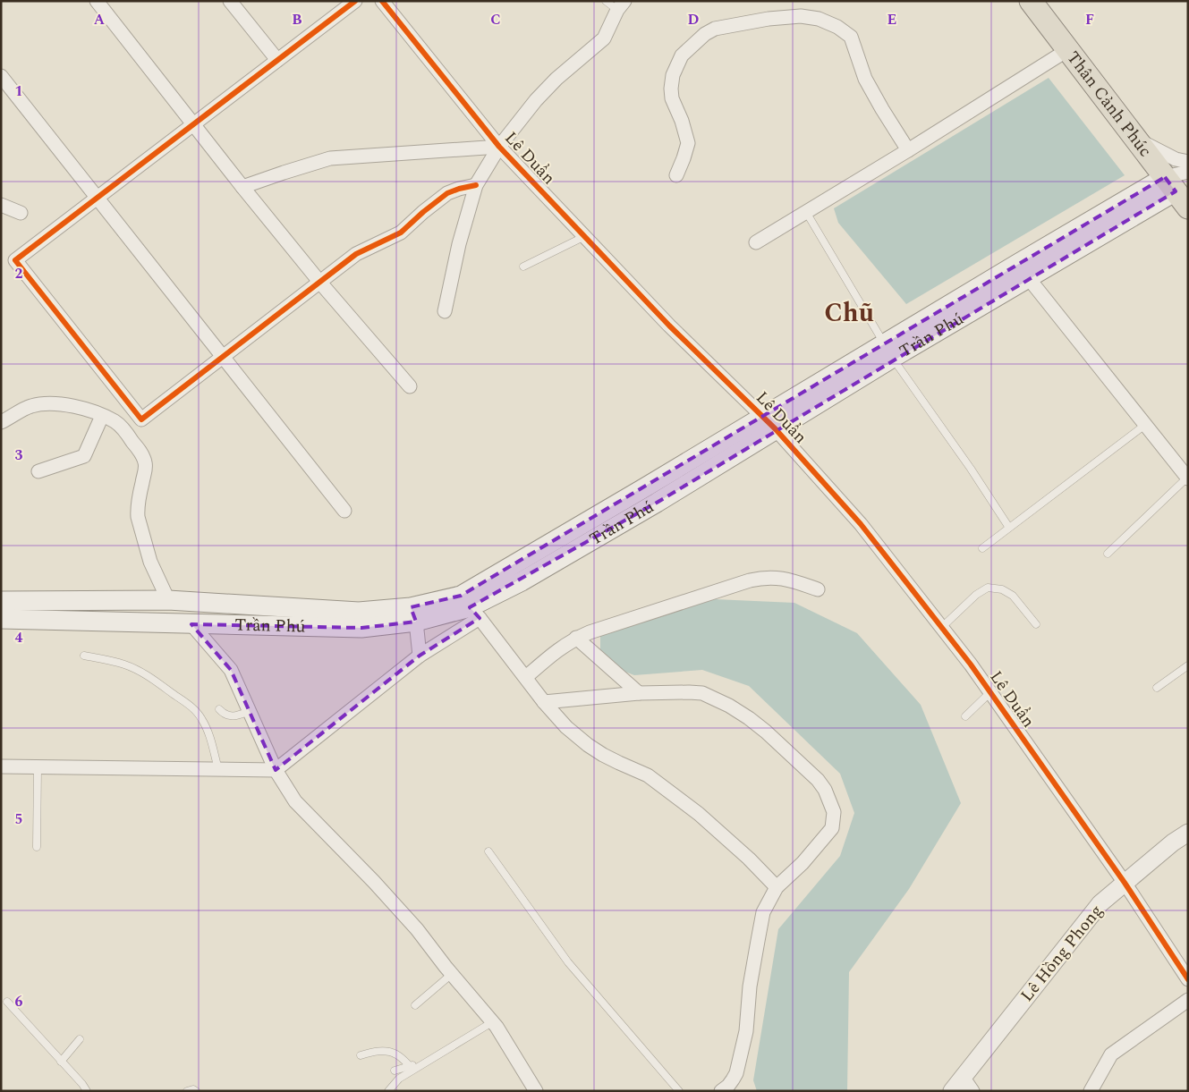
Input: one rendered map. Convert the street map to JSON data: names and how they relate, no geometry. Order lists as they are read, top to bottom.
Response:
{
  "streets": {
    "highway": ["Thân Cảnh Phúc"],
    "main road": ["Trần Phú"],
    "street": ["Lê Duẩn", "Lê Hồng Phong"]
  },
  "crossings": [
    ["Thân Cảnh Phúc", "Trần Phú"],
    ["Lê Duẩn", "Trần Phú"],
    ["Lê Duẩn", "Lê Hồng Phong"]
  ],
  "districts": ["Chũ"],
  "grid": {
    "columns": [
      "A",
      "B",
      "C",
      "D",
      "E",
      "F"
    ],
    "rows": [
      "1",
      "2",
      "3",
      "4",
      "5",
      "6"
    ]
  }
}
